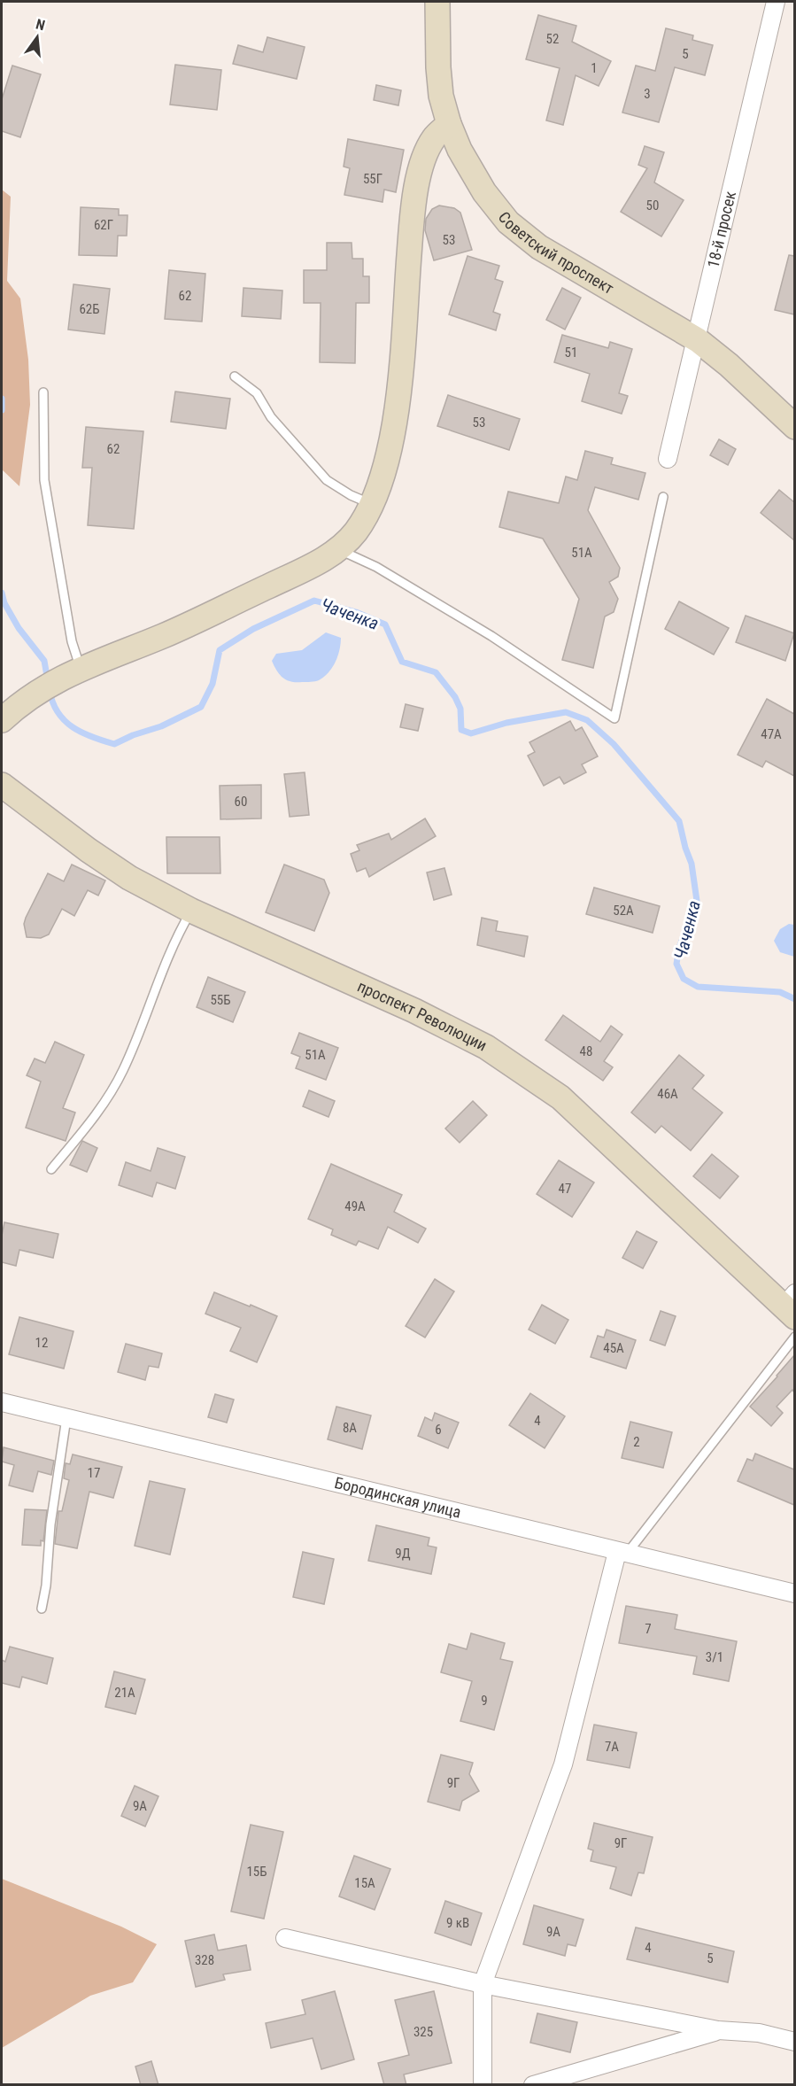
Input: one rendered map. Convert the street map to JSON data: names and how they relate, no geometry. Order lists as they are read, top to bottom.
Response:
{
  "streets": {
    "street": [
      "18-й просек",
      "Советский проспект",
      "проспект Революции",
      "Бородинская улица"
    ]
  },
  "crossings": [
    ["18-й просек", "Советский проспект"]
  ],
  "water": ["Чаченка"],
  "house_numbers": [
    "52",
    "5",
    "1",
    "3",
    "55Г",
    "50",
    "62Г",
    "53",
    "62",
    "62Б",
    "51",
    "53",
    "62",
    "51А",
    "47А",
    "60",
    "52А",
    "55Б",
    "48",
    "51А",
    "46А",
    "47",
    "49А",
    "12",
    "45А",
    "4",
    "8А",
    "6",
    "2",
    "17",
    "9Д",
    "7",
    "3/1",
    "21А",
    "9",
    "7А",
    "9Г",
    "9А",
    "9Г",
    "15Б",
    "15А",
    "9 кВ",
    "9А",
    "4",
    "5",
    "328",
    "325"
  ],
  "north": "top"
}
